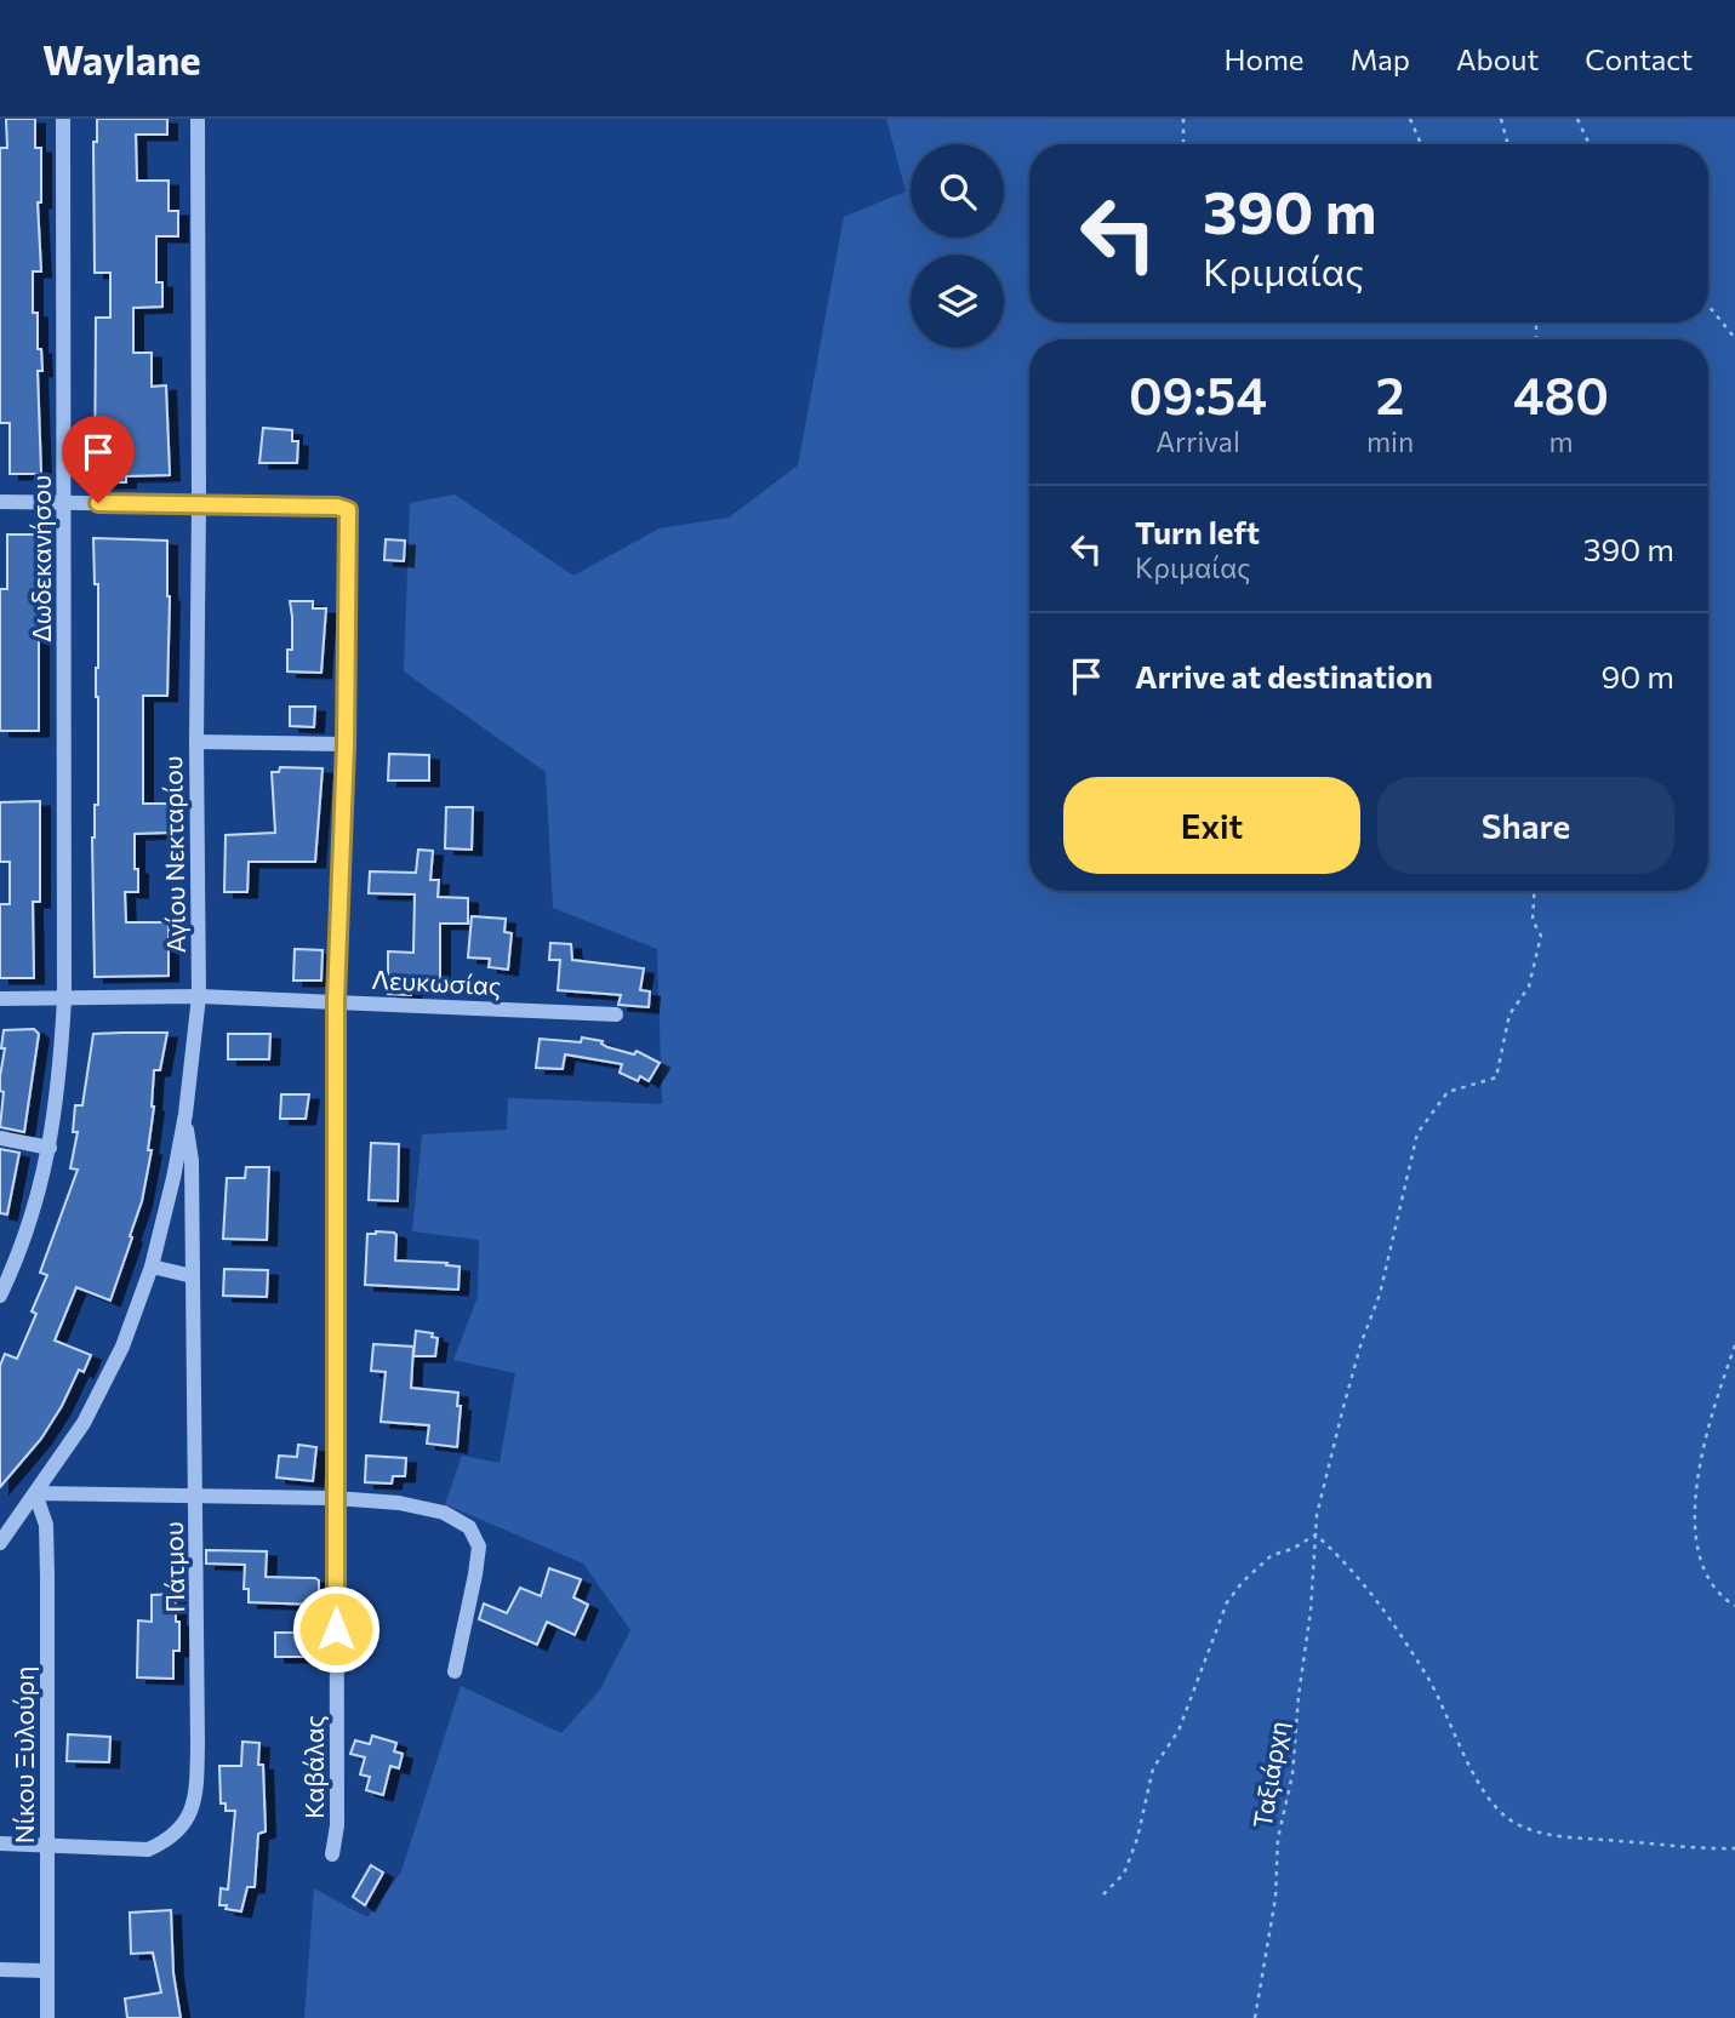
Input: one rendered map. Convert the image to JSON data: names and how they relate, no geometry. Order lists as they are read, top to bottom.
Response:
{
  "streets": {
    "street": [
      "Δωδεκανήσου",
      "Αγίου Νεκταρίου",
      "Λευκωσίας",
      "Πάτμου",
      "Νίκου Ξυλούρη",
      "Καβάλας"
    ],
    "path": ["Ταξιάρχη"]
  },
  "crossings": [
    ["Δωδεκανήσου", "Λευκωσίας"],
    ["Αγίου Νεκταρίου", "Λευκωσίας"],
    ["Αγίου Νεκταρίου", "Πάτμου"],
    ["Αγίου Νεκταρίου", "Νίκου Ξυλούρη"],
    ["Αγίου Νεκταρίου", "Καβάλας"],
    ["Λευκωσίας", "Καβάλας"],
    ["Πάτμου", "Νίκου Ξυλούρη"]
  ],
  "page": {
    "header": "Waylane",
    "nav": [
      "Home",
      "Map",
      "About",
      "Contact"
    ],
    "turn": ["390 m", "Κριμαίας"],
    "eta": [
      "09:54",
      "Arrival",
      "2",
      "min",
      "480",
      "m"
    ],
    "list": [
      {
        "name": "Turn left",
        "note": "Κριμαίας",
        "value": "390 m"
      },
      {
        "name": "Arrive at destination",
        "value": "90 m"
      }
    ],
    "buttons": ["Exit", "Share"]
  }
}
